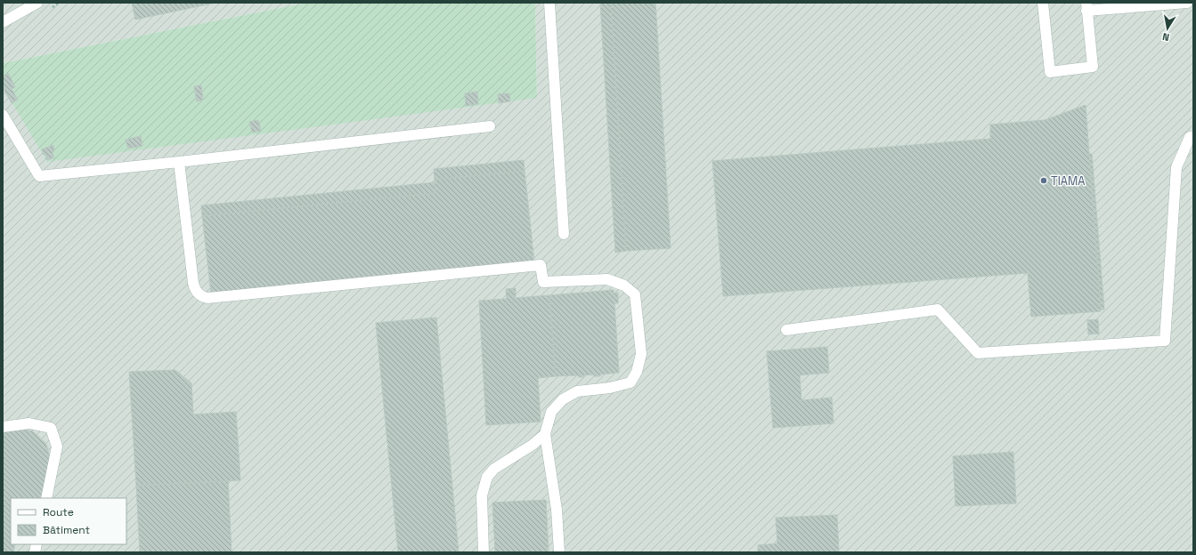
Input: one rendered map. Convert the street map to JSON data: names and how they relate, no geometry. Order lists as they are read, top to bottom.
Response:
{
  "places": ["TIAMA"],
  "legend": ["Route", "Bâtiment"],
  "north": "bottom"
}
